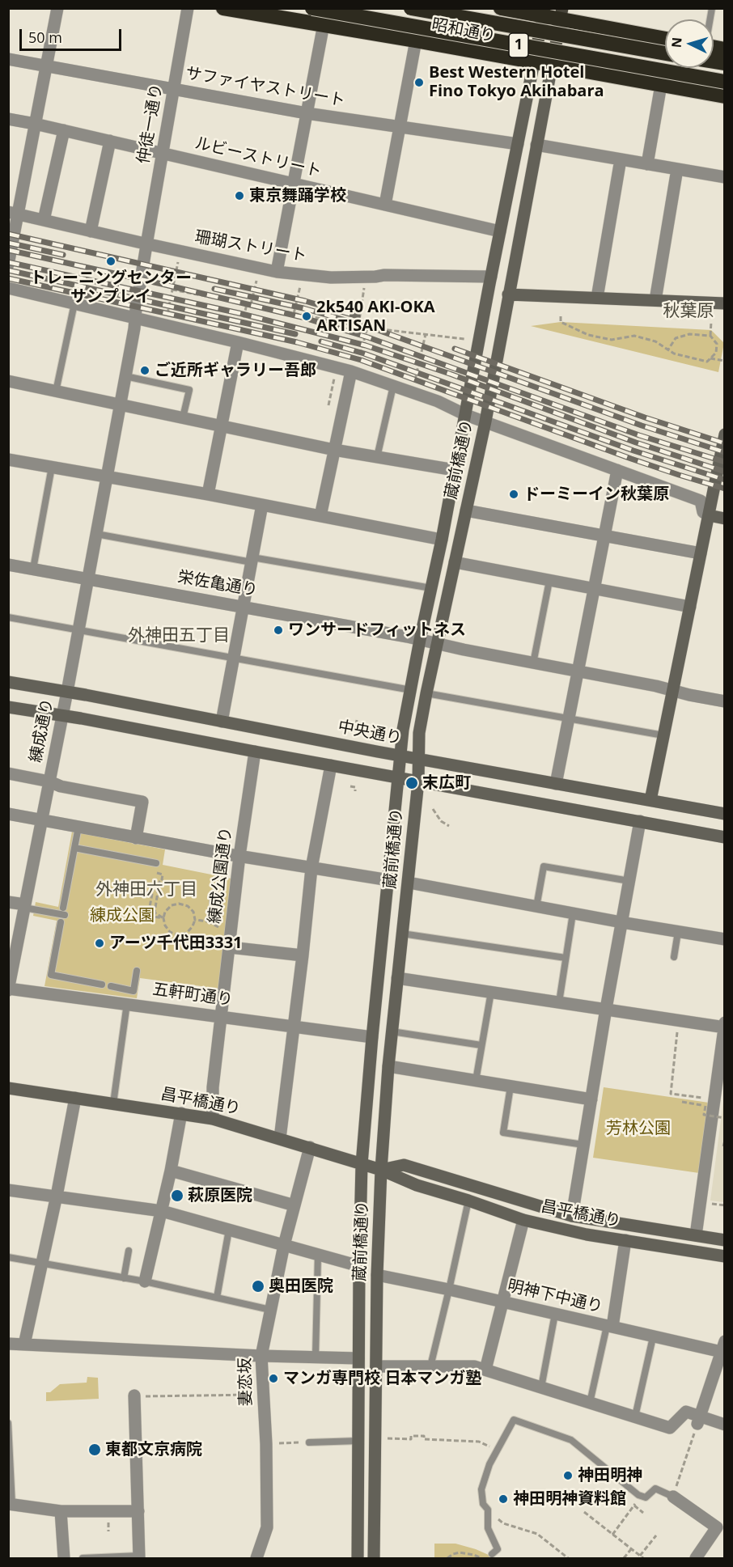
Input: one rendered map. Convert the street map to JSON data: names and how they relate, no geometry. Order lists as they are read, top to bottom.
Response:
{
  "streets": {
    "highway": ["昭和通り", "1"],
    "main road": ["蔵前橋通り"],
    "street": [
      "サファイヤストリート",
      "仲徒一通り",
      "ルビーストリート",
      "珊瑚ストリート",
      "栄佐亀通り",
      "練成通り",
      "中央通り",
      "練成公園通り",
      "五軒町通り",
      "昌平橋通り",
      "明神下中通り",
      "妻恋坂"
    ]
  },
  "crossings": [
    ["昭和通り", "蔵前橋通り"],
    ["サファイヤストリート", "仲徒一通り"],
    ["サファイヤストリート", "蔵前橋通り"],
    ["仲徒一通り", "ルビーストリート"],
    ["仲徒一通り", "珊瑚ストリート"],
    ["仲徒一通り", "練成通り"],
    ["ルビーストリート", "蔵前橋通り"],
    ["珊瑚ストリート", "蔵前橋通り"],
    ["蔵前橋通り", "栄佐亀通り"],
    ["蔵前橋通り", "中央通り"],
    ["蔵前橋通り", "五軒町通り"],
    ["蔵前橋通り", "昌平橋通り"],
    ["蔵前橋通り", "明神下中通り"],
    ["栄佐亀通り", "練成通り"],
    ["練成通り", "中央通り"],
    ["練成通り", "五軒町通り"],
    ["練成公園通り", "五軒町通り"],
    ["練成公園通り", "昌平橋通り"],
    ["昌平橋通り", "妻恋坂"]
  ],
  "districts": ["秋葉原", "外神田五丁目", "外神田六丁目"],
  "parks": ["練成公園", "芳林公園"],
  "places": [
    "Best Western Hotel Fino Tokyo Akihabara",
    "東京舞踊学校",
    "トレーニングセンター サンプレイ",
    "2k540 AKI-OKA ARTISAN",
    "ご近所ギャラリー吾郎",
    "ドーミーイン秋葉原",
    "ワンサードフィットネス",
    "末広町",
    "アーツ千代田3331",
    "萩原医院",
    "奥田医院",
    "マンガ専門校 日本マンガ塾",
    "東都文京病院",
    "神田明神",
    "神田明神資料館"
  ],
  "scale_bar": "50 m",
  "north": "left"
}
